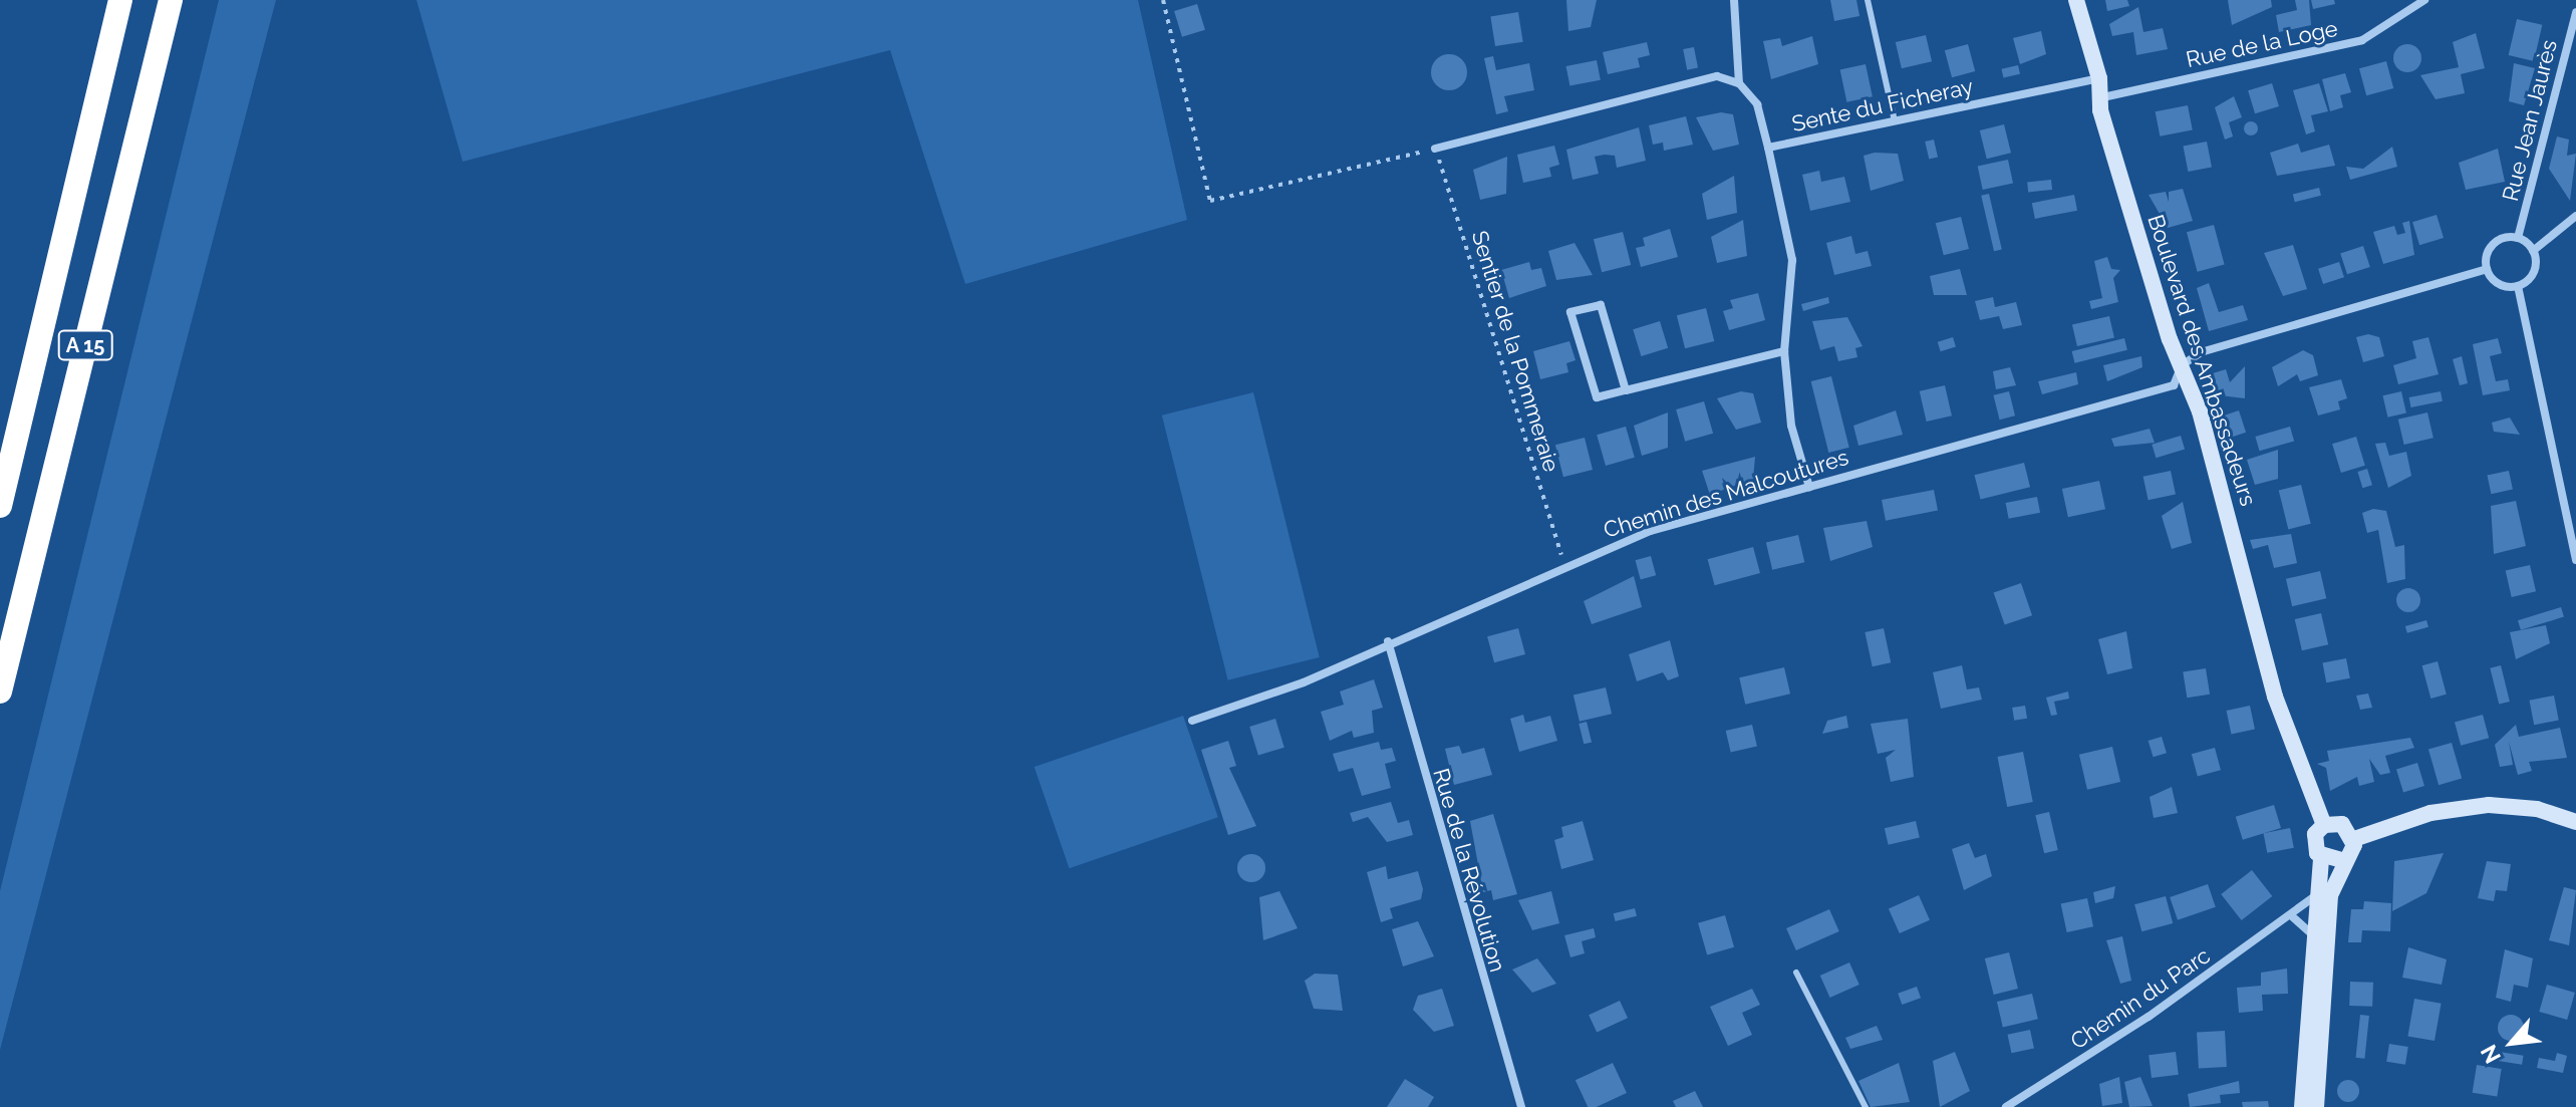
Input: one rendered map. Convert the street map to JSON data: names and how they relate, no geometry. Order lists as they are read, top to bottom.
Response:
{
  "streets": {
    "highway": ["A 15"],
    "main road": ["Boulevard des Ambassadeurs"],
    "street": [
      "Rue de la Loge",
      "Sente du Ficheray",
      "Rue Jean Jaurès",
      "Chemin des Malcoutures",
      "Rue de la Révolution",
      "Chemin du Parc"
    ],
    "path": ["Sentier de la Pommeraie"]
  },
  "crossings": [
    ["Rue de la Loge", "Boulevard des Ambassadeurs"],
    ["Sente du Ficheray", "Boulevard des Ambassadeurs"],
    ["Sentier de la Pommeraie", "Chemin des Malcoutures"],
    ["Boulevard des Ambassadeurs", "Chemin des Malcoutures"],
    ["Chemin des Malcoutures", "Rue de la Révolution"]
  ],
  "north": "bottom left"
}
